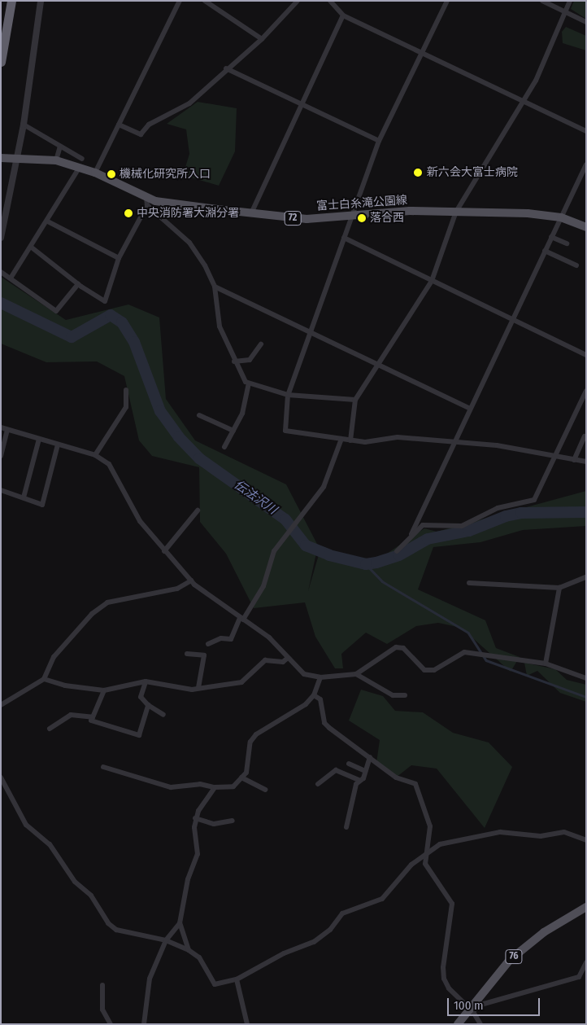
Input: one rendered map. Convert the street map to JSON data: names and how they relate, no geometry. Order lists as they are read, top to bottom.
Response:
{
  "streets": {
    "main road": ["富士白糸滝公園線", "72", "76"]
  },
  "water": ["伝法沢川"],
  "places": [
    "新六会大富士病院",
    "機械化研究所入口",
    "中央消防署大淵分署",
    "落合西"
  ],
  "scale_bar": "100 m"
}
